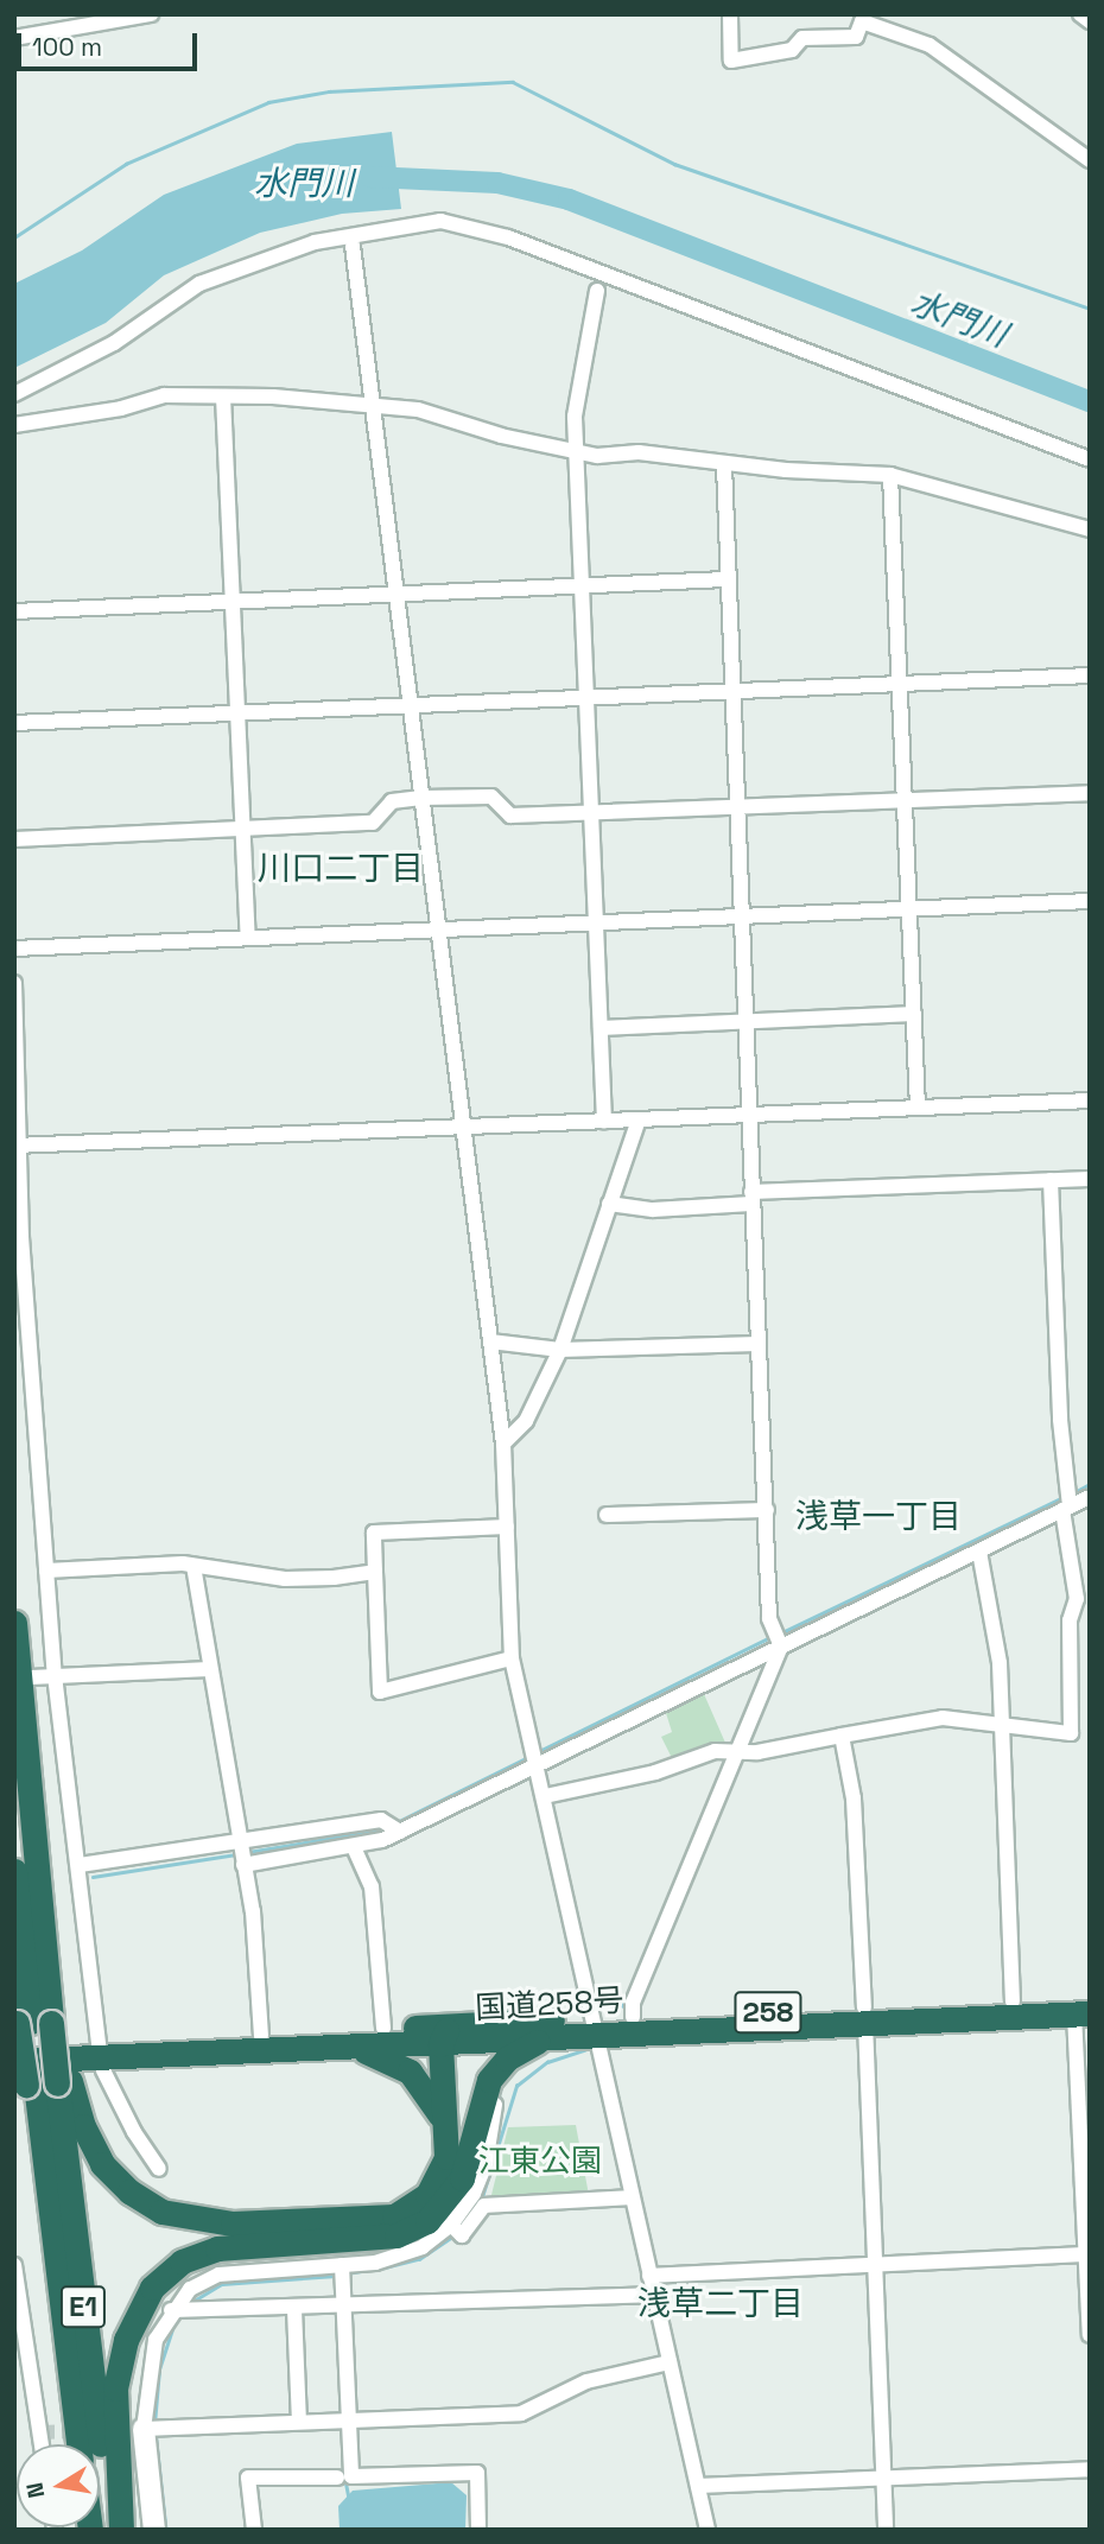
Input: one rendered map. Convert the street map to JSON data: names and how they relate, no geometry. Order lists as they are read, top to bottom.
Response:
{
  "streets": {
    "highway": ["国道258号", "258", "E1"]
  },
  "crossings": [
    ["国道258号", "E1"]
  ],
  "districts": ["川口二丁目", "浅草一丁目", "浅草二丁目"],
  "water": ["水門川"],
  "parks": ["江東公園"],
  "scale_bar": "100 m",
  "north": "left"
}
